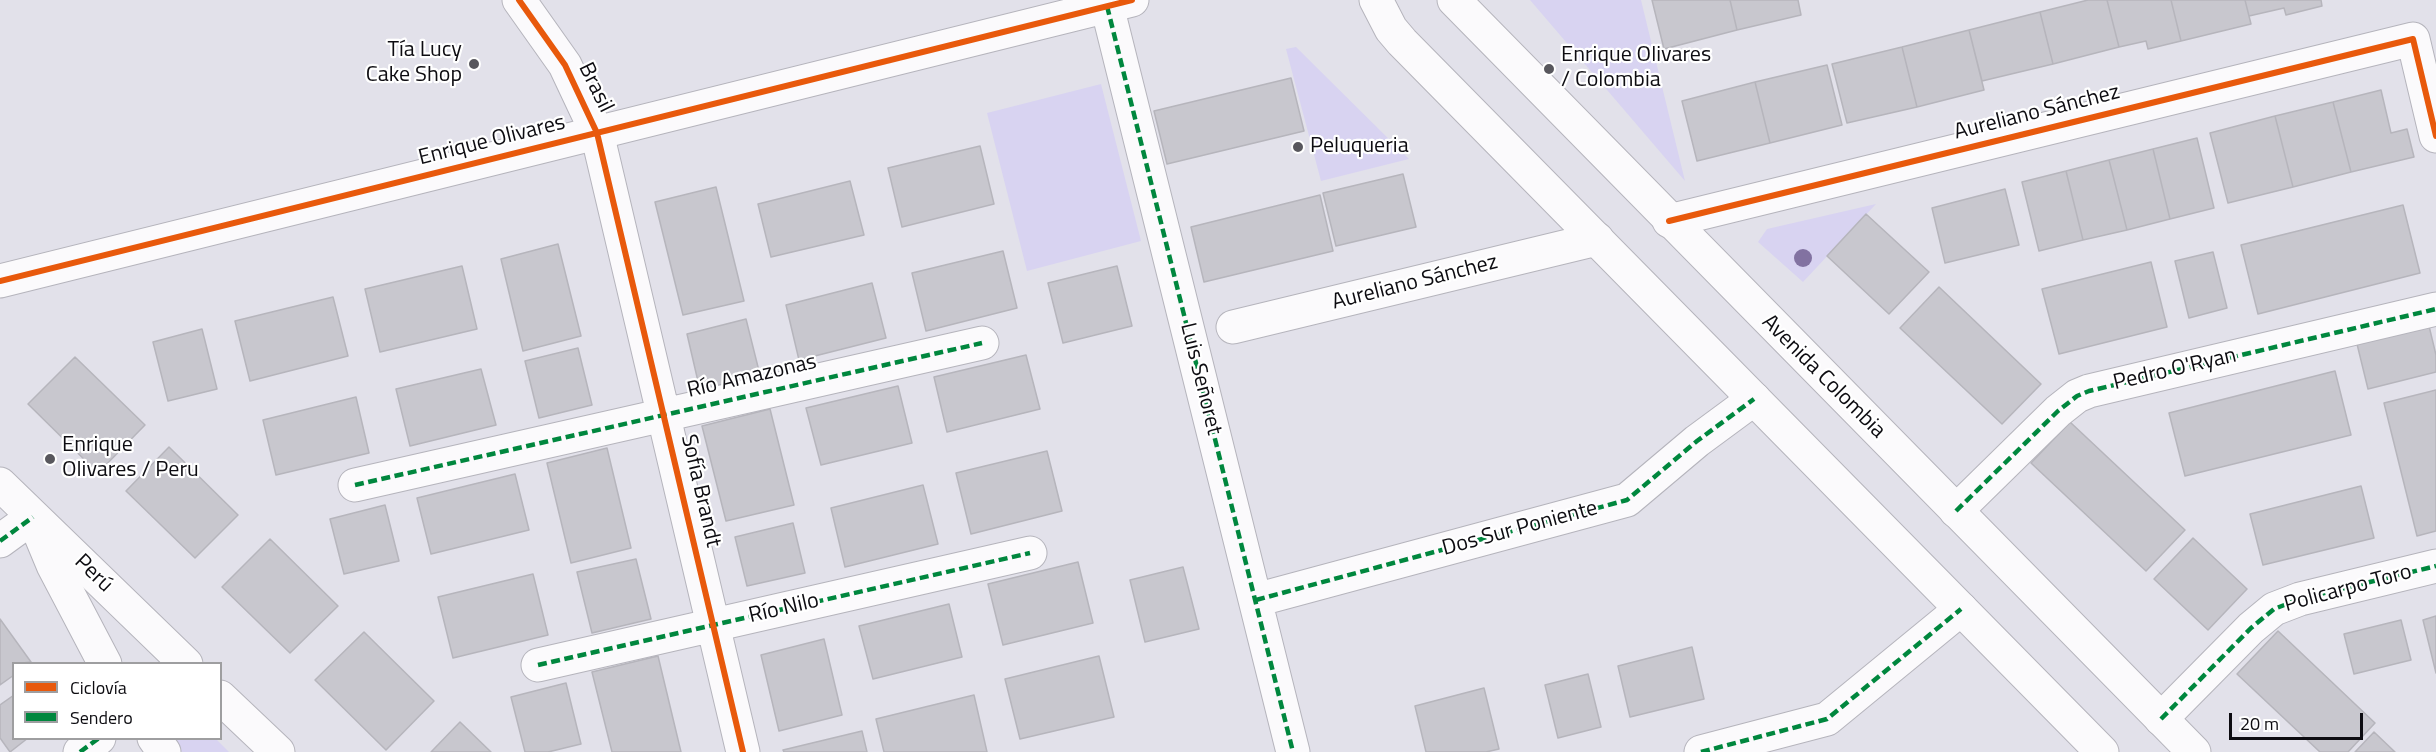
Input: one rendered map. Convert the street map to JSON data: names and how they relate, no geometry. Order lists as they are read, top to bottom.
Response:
{
  "streets": {
    "street": [
      "Brasil",
      "Aureliano Sánchez",
      "Enrique Olivares",
      "Pedro O'Ryan",
      "Río Amazonas",
      "Avenida Colombia",
      "Luis Señoret",
      "Sofía Brandt",
      "Dos Sur Poniente",
      "Perú",
      "Policarpo Toro",
      "Río Nilo"
    ]
  },
  "crossings": [
    ["Brasil", "Enrique Olivares"],
    ["Brasil", "Sofía Brandt"],
    ["Aureliano Sánchez", "Avenida Colombia"],
    ["Enrique Olivares", "Luis Señoret"],
    ["Enrique Olivares", "Sofía Brandt"],
    ["Pedro O'Ryan", "Avenida Colombia"],
    ["Río Amazonas", "Sofía Brandt"],
    ["Avenida Colombia", "Policarpo Toro"],
    ["Luis Señoret", "Dos Sur Poniente"],
    ["Sofía Brandt", "Río Nilo"]
  ],
  "places": [
    "Tía Lucy Cake Shop",
    "Enrique Olivares / Colombia",
    "Peluqueria",
    "Enrique Olivares / Peru"
  ],
  "legend": ["Ciclovía", "Sendero"],
  "scale_bar": "20 m"
}
